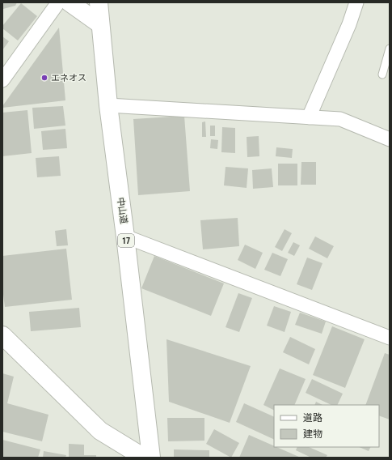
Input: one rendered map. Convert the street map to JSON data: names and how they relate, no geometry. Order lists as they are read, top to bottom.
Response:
{
  "streets": {
    "main road": ["中山道", "17"]
  },
  "places": ["エネオス"],
  "legend": ["道路", "建物"]
}
